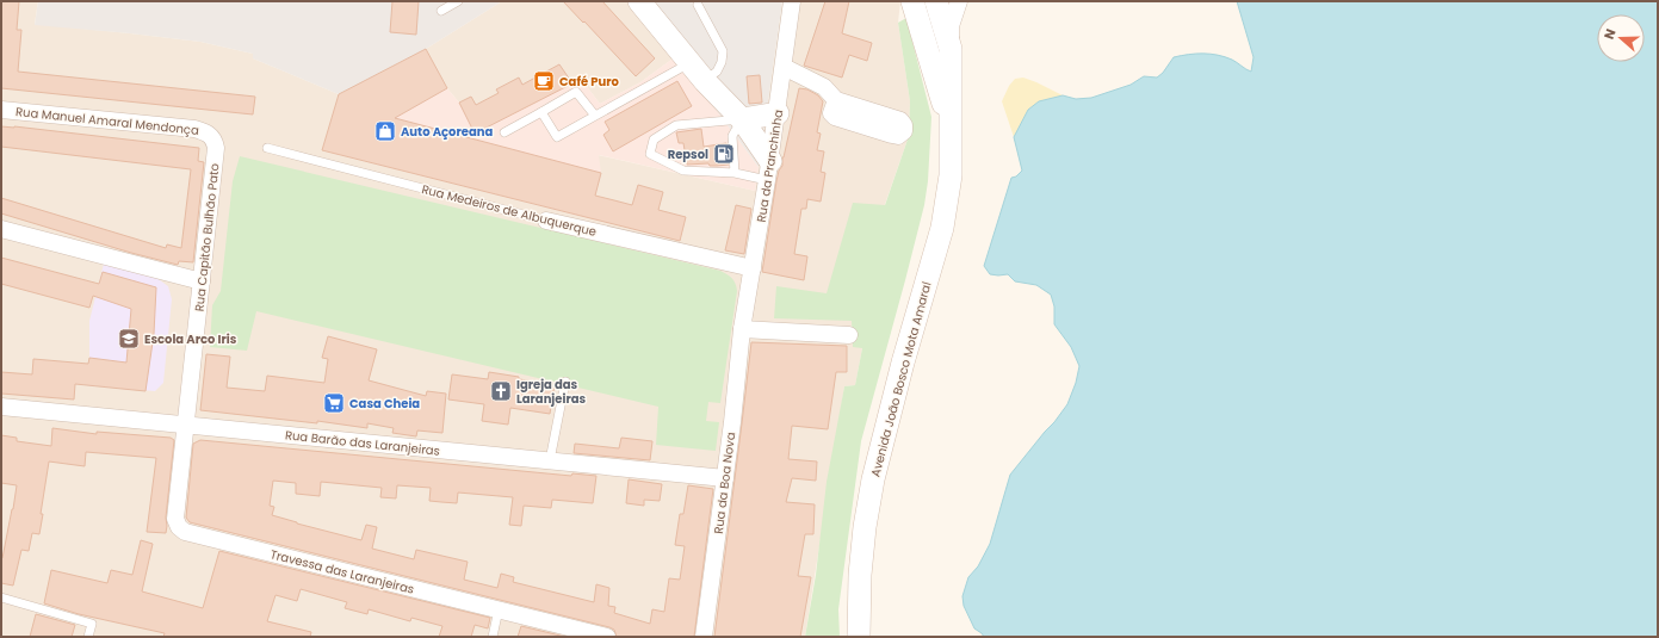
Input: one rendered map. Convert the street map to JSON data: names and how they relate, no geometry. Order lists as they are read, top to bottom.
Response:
{
  "streets": {
    "main road": ["Avenida João Bosco Mota Amaral"],
    "street": [
      "Rua Manuel Amaral Mendonça",
      "Rua da Pranchinha",
      "Rua Medeiros de Albuquerque",
      "Rua Capitão Bulhão Pato",
      "Rua Barão das Laranjeiras",
      "Rua da Boa Nova",
      "Travessa das Laranjeiras"
    ]
  },
  "crossings": [
    ["Rua Manuel Amaral Mendonça", "Rua Capitão Bulhão Pato"],
    ["Rua da Pranchinha", "Rua Medeiros de Albuquerque"],
    ["Rua da Pranchinha", "Rua da Boa Nova"],
    ["Rua Capitão Bulhão Pato", "Rua Barão das Laranjeiras"],
    ["Rua Capitão Bulhão Pato", "Travessa das Laranjeiras"],
    ["Rua Barão das Laranjeiras", "Rua da Boa Nova"],
    ["Rua Barão das Laranjeiras", "Travessa das Laranjeiras"]
  ],
  "places": {
    "cafe": ["Café Puro"],
    "shop": ["Auto Açoreana"],
    "fuel station": ["Repsol"],
    "school or university": ["Escola Arco Iris"],
    "church": ["Igreja das Laranjeiras"],
    "supermarket": ["Casa Cheia"]
  },
  "north": "left"
}
